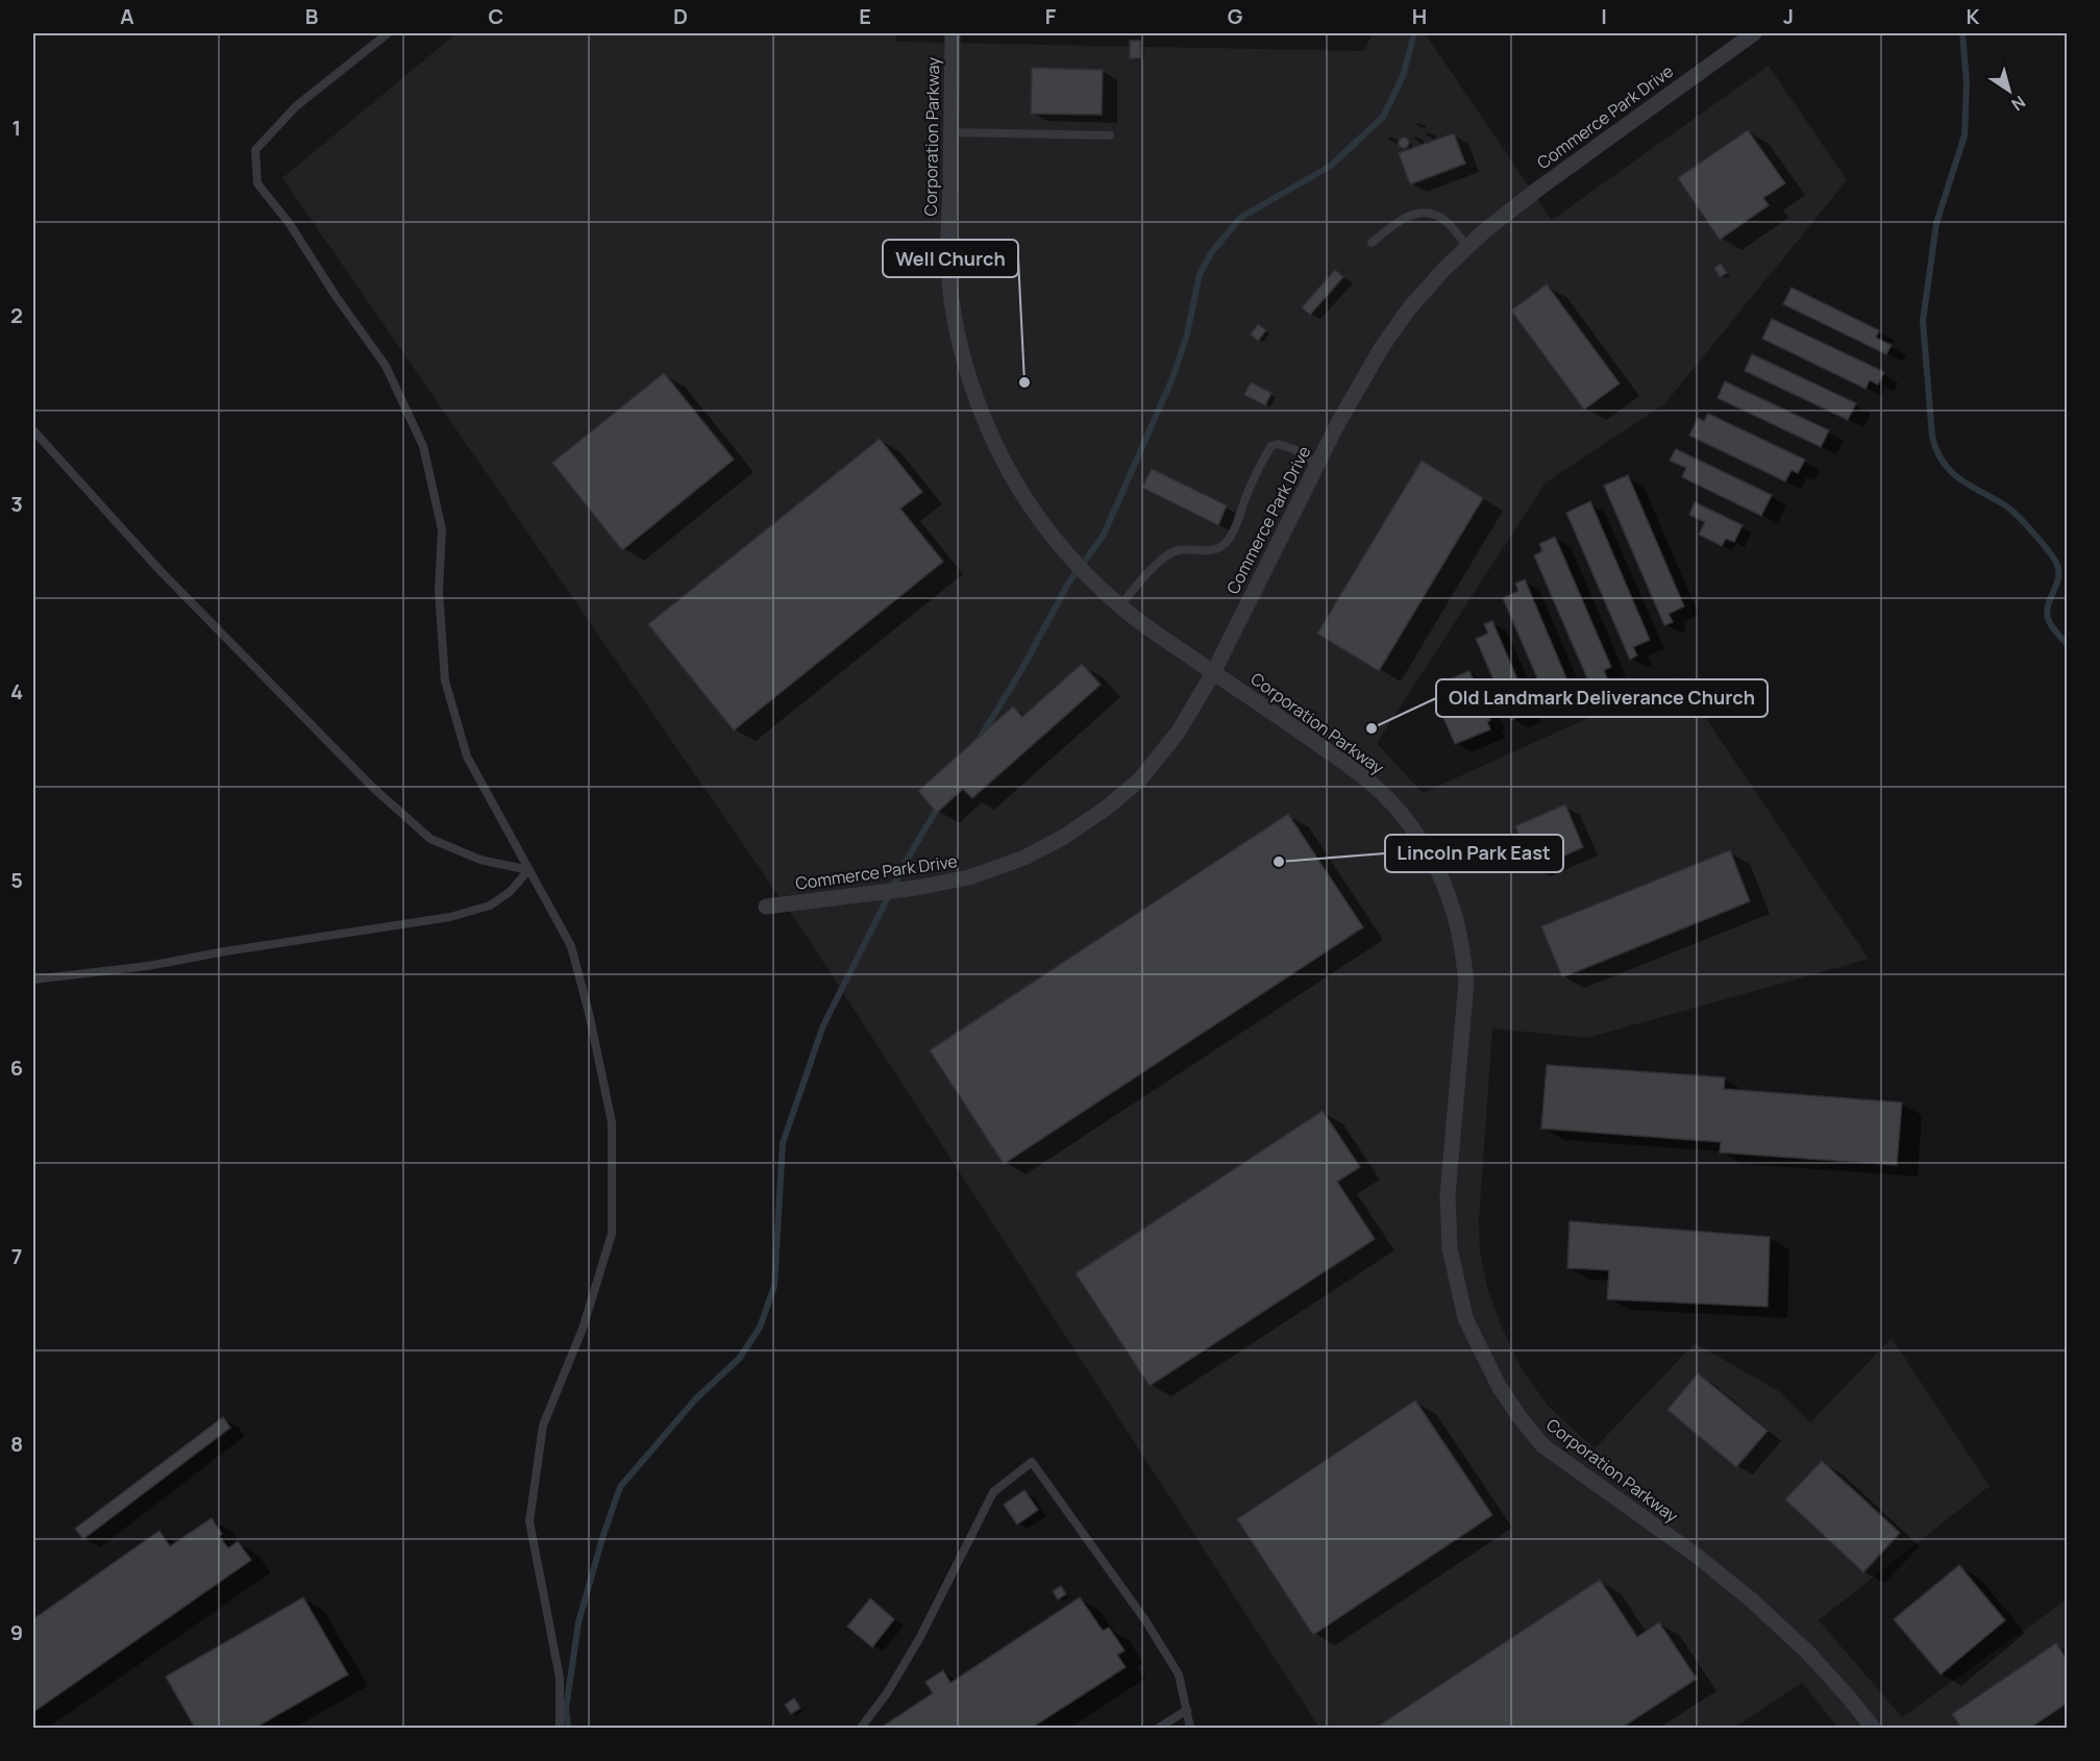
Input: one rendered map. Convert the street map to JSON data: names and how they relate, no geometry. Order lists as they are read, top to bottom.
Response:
{
  "streets": {
    "street": ["Commerce Park Drive", "Corporation Parkway"]
  },
  "crossings": [
    ["Commerce Park Drive", "Corporation Parkway"]
  ],
  "places": ["Well Church", "Old Landmark Deliverance Church", "Lincoln Park East"],
  "north": "bottom right",
  "grid": {
    "columns": [
      "A",
      "B",
      "C",
      "D",
      "E",
      "F",
      "G",
      "H",
      "I",
      "J",
      "K"
    ],
    "rows": [
      "1",
      "2",
      "3",
      "4",
      "5",
      "6",
      "7",
      "8",
      "9"
    ]
  }
}
